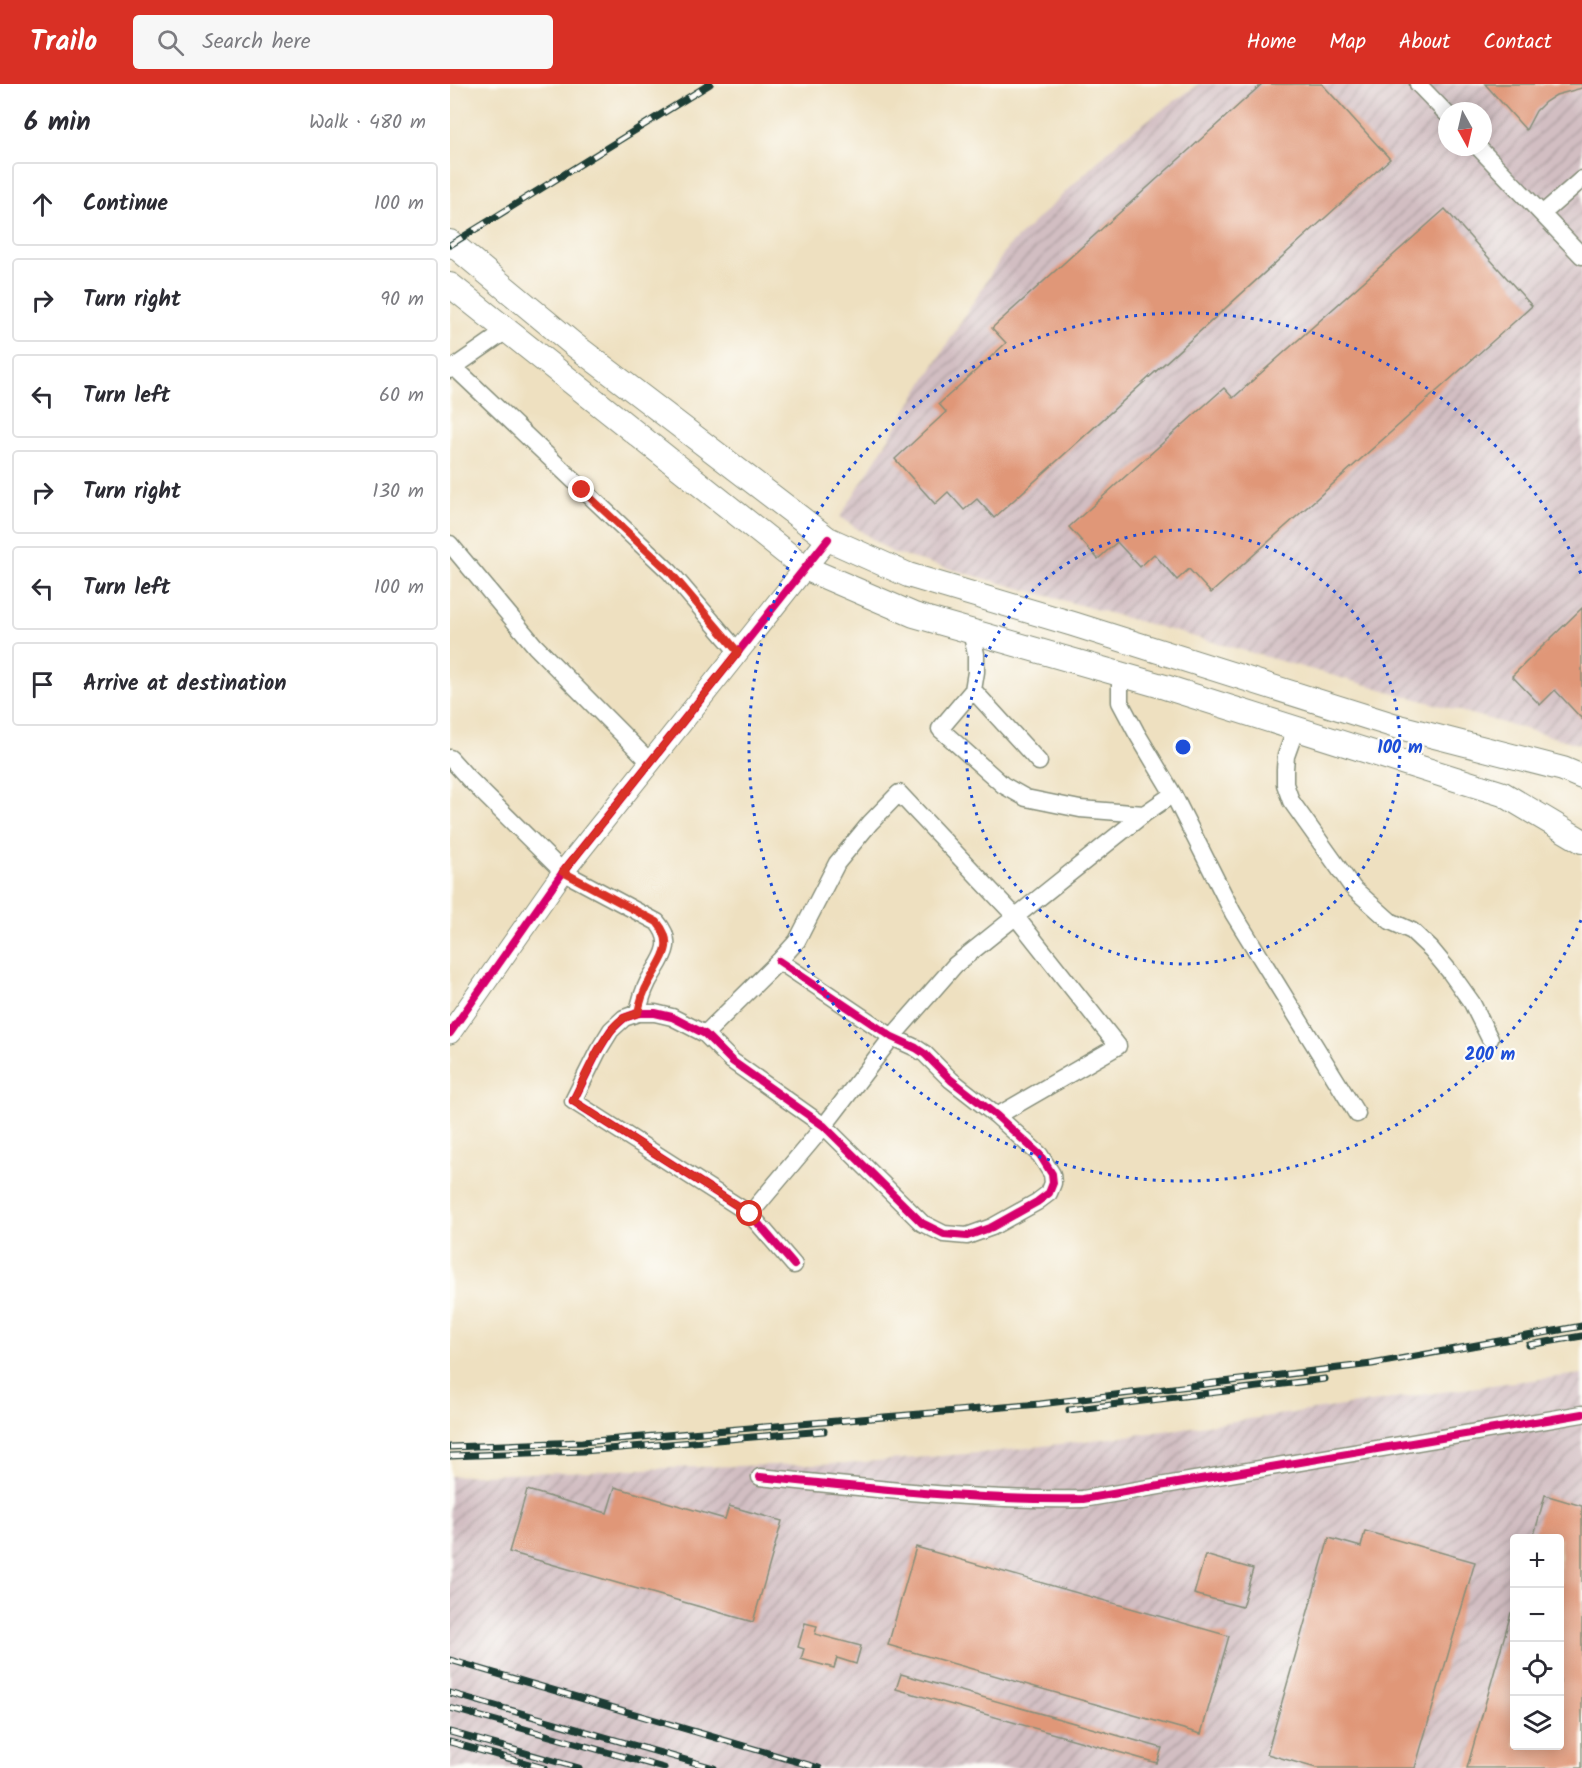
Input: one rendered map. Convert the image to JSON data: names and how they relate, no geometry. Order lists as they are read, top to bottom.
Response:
{
  "north": "bottom",
  "page": {
    "header": "Trailo",
    "search": "Search here",
    "nav": [
      "Home",
      "Map",
      "About",
      "Contact"
    ],
    "heading": ["6 min", "Walk · 480 m"],
    "list": [
      ["Continue", "100 m"],
      ["Turn right", "90 m"],
      ["Turn left", "60 m"],
      ["Turn right", "130 m"],
      ["Turn left", "100 m"],
      "Arrive at destination"
    ],
    "map_buttons": ["+", "−"]
  },
  "rings": ["100 m", "200 m"]
}
